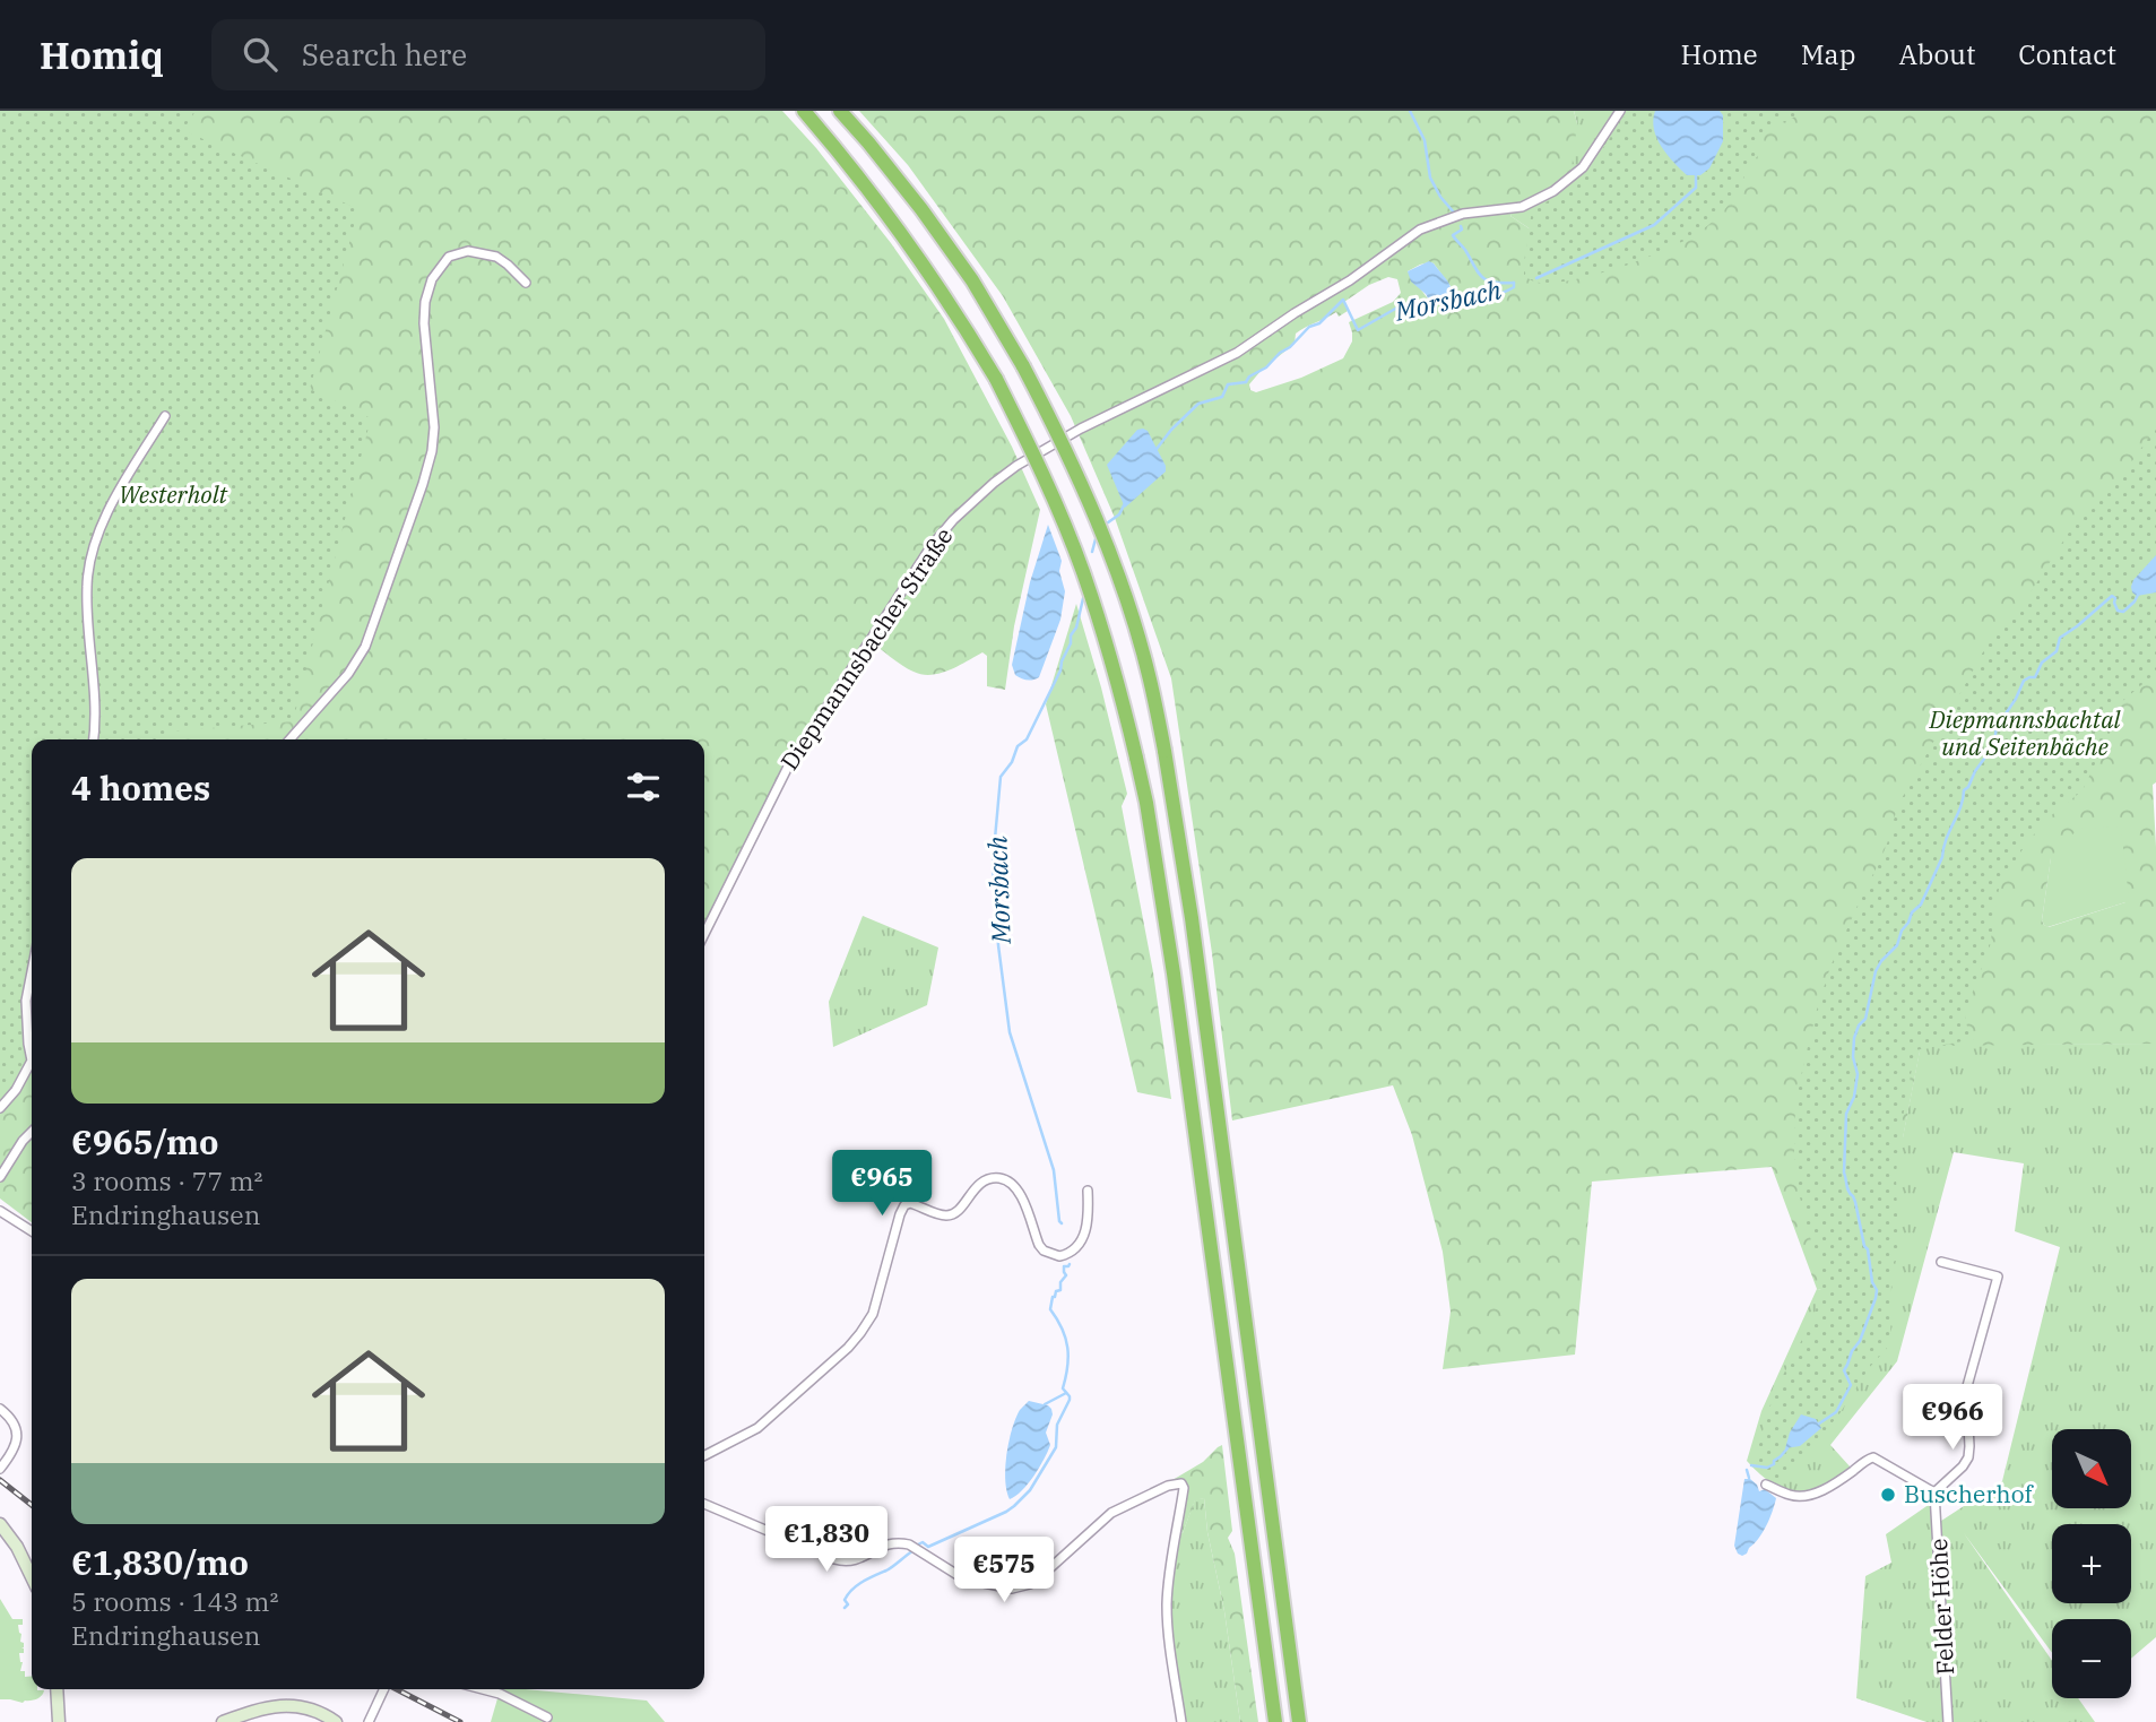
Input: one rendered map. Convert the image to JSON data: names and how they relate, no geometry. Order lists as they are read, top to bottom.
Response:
{
  "streets": {
    "street": ["Diepmannsbacher Straße", "Felder Höhe"]
  },
  "water": ["Morsbach"],
  "parks": ["Westerholt", "Diepmannsbachtal und Seitenbäche"],
  "places": ["Buscherhof"],
  "north": "bottom right",
  "page": {
    "header": "Homiq",
    "search": "Search here",
    "nav": [
      "Home",
      "Map",
      "About",
      "Contact"
    ],
    "heading": "4 homes",
    "list": [
      {
        "name": "€965/mo",
        "note": "3 rooms · 77 m² · Endringhausen"
      },
      {
        "name": "€1,830/mo",
        "note": "5 rooms · 143 m² · Endringhausen"
      }
    ],
    "price": [
      "€965",
      "€966",
      "€1,830",
      "€575"
    ],
    "map_buttons": ["+", "−"]
  }
}
